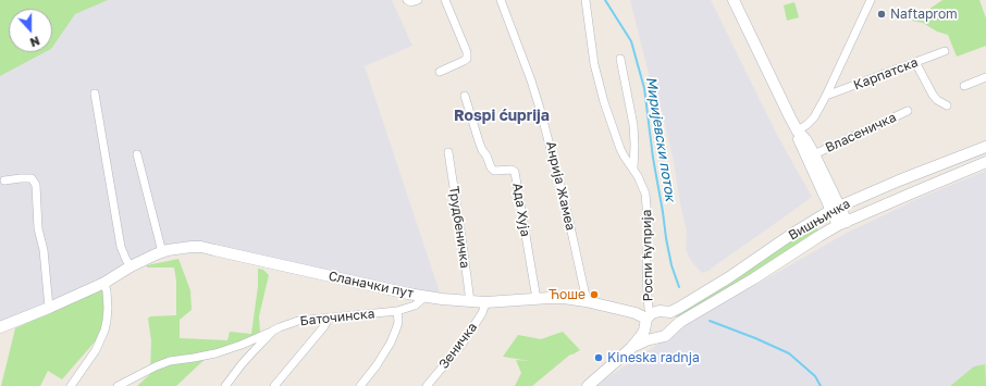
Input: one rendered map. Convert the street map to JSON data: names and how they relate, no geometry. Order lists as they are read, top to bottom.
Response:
{
  "streets": {
    "street": [
      "Карпатска",
      "Власеничка",
      "Анрија Жамеа",
      "Ада Хуја",
      "Вишњичка",
      "Трудбеничка",
      "Роспи ћуприја",
      "Сланачки пут",
      "Баточинска",
      "Зеничка"
    ]
  },
  "crossings": [
    ["Анрија Жамеа", "Сланачки пут"],
    ["Ада Хуја", "Сланачки пут"],
    ["Вишњичка", "Роспи ћуприја"],
    ["Вишњичка", "Сланачки пут"],
    ["Трудбеничка", "Сланачки пут"],
    ["Роспи ћуприја", "Сланачки пут"],
    ["Сланачки пут", "Баточинска"],
    ["Сланачки пут", "Зеничка"]
  ],
  "districts": ["Rospi ćuprija"],
  "water": ["Миријевски поток"],
  "places": ["Naftaprom", "Ћоше", "Kineska radnja"],
  "north": "bottom"
}
